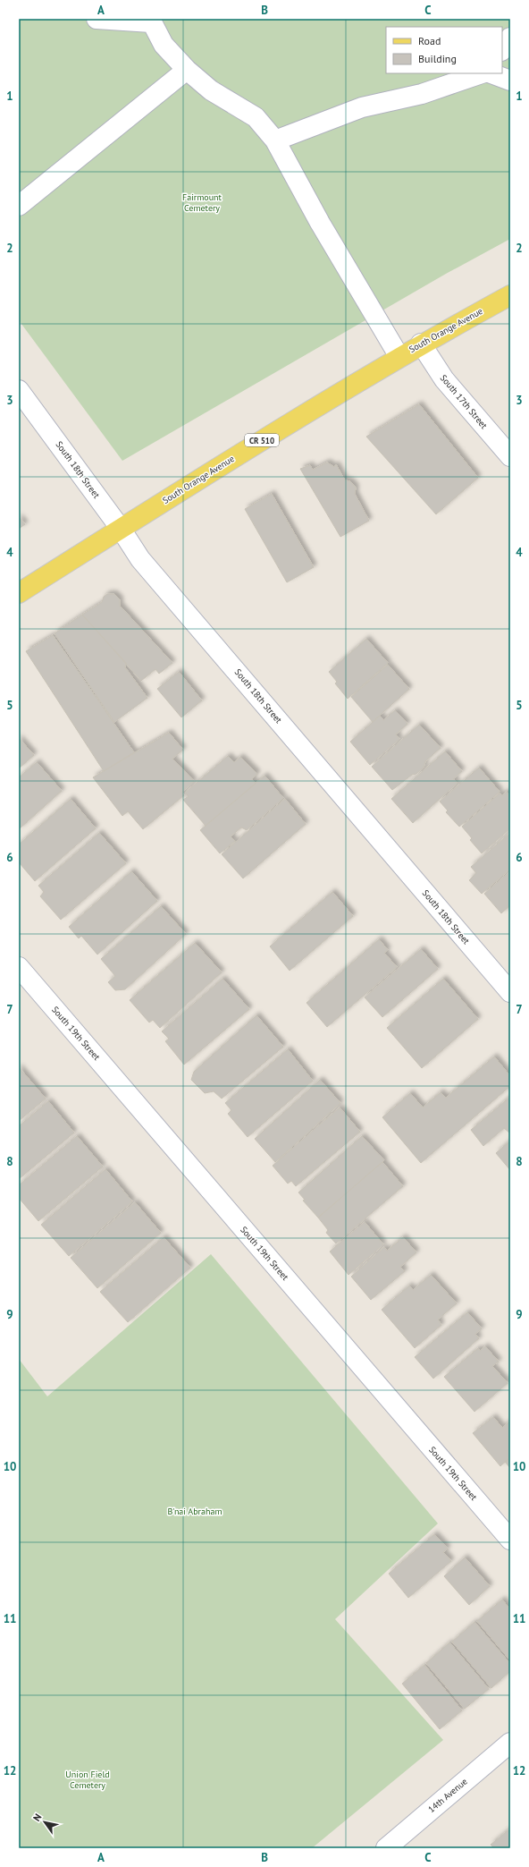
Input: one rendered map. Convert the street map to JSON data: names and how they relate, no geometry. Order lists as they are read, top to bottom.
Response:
{
  "streets": {
    "main road": ["South Orange Avenue", "CR 510"],
    "street": [
      "South 17th Street",
      "South 18th Street",
      "South 19th Street",
      "14th Avenue"
    ]
  },
  "crossings": [
    ["South Orange Avenue", "South 17th Street"],
    ["South Orange Avenue", "South 18th Street"]
  ],
  "parks": ["Fairmount Cemetery", "B'nai Abraham", "Union Field Cemetery"],
  "legend": ["Road", "Building"],
  "north": "top left",
  "grid": {
    "columns": ["A", "B", "C"],
    "rows": [
      "1",
      "2",
      "3",
      "4",
      "5",
      "6",
      "7",
      "8",
      "9",
      "10",
      "11",
      "12"
    ]
  }
}
